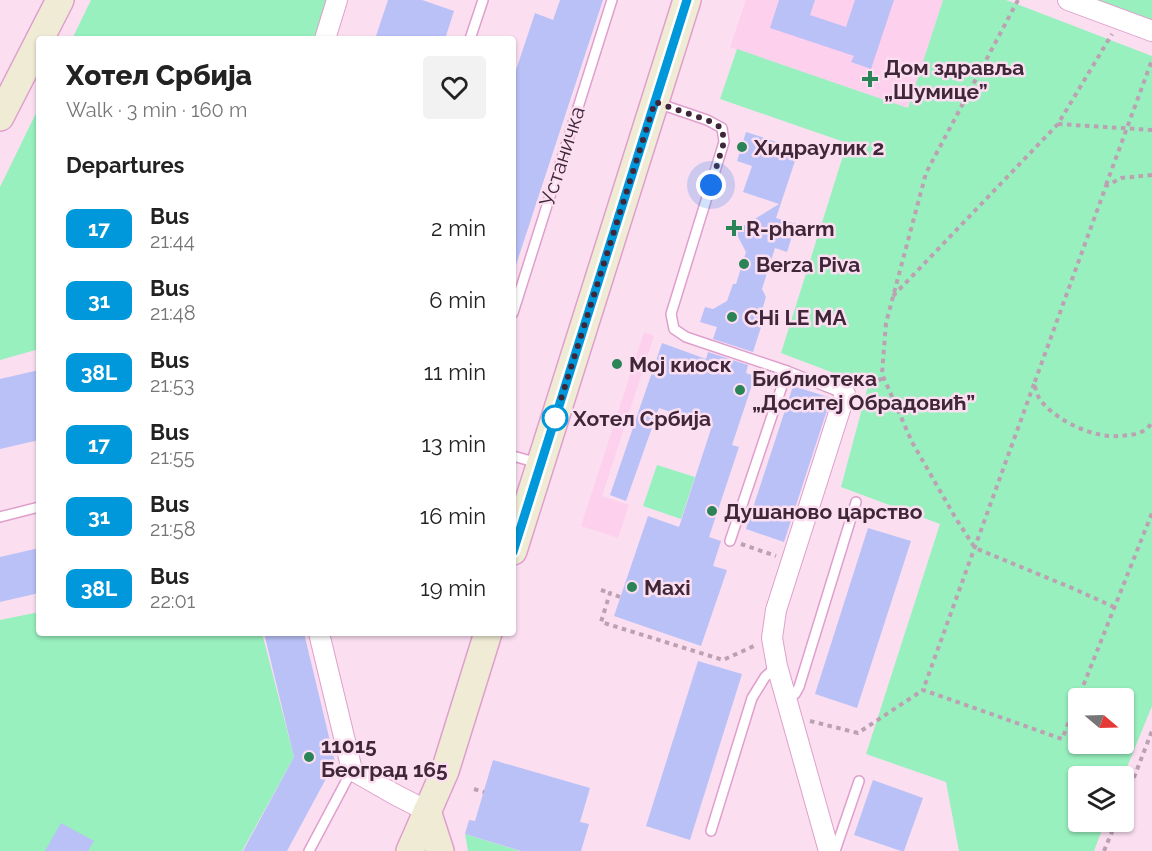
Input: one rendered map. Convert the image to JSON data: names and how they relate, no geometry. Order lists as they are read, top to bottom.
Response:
{
  "streets": {
    "lane": ["Устаничка"]
  },
  "places": {
    "health": ["Дом здравља „Шумице”", "R-pharm"],
    "other": [
      "Хидраулик 2",
      "Berza Piva",
      "CHi LE MA",
      "Мој киоск",
      "Библиотека „Доситеј Обрадовић”",
      "Хотел Србија",
      "Душаново царство",
      "Maxi",
      "11015 Београд 165"
    ]
  },
  "lines": ["bus line 17"],
  "north": "right",
  "page": {
    "heading": [
      ["Хотел Србија", "Walk · 3 min · 160 m"],
      "Departures"
    ],
    "list": [
      {
        "mark": "17",
        "name": "Bus",
        "note": "21:44",
        "value": "2 min"
      },
      {
        "mark": "31",
        "name": "Bus",
        "note": "21:48",
        "value": "6 min"
      },
      {
        "mark": "38L",
        "name": "Bus",
        "note": "21:53",
        "value": "11 min"
      },
      {
        "mark": "17",
        "name": "Bus",
        "note": "21:55",
        "value": "13 min"
      },
      {
        "mark": "31",
        "name": "Bus",
        "note": "21:58",
        "value": "16 min"
      },
      {
        "mark": "38L",
        "name": "Bus",
        "note": "22:01",
        "value": "19 min"
      }
    ]
  }
}
